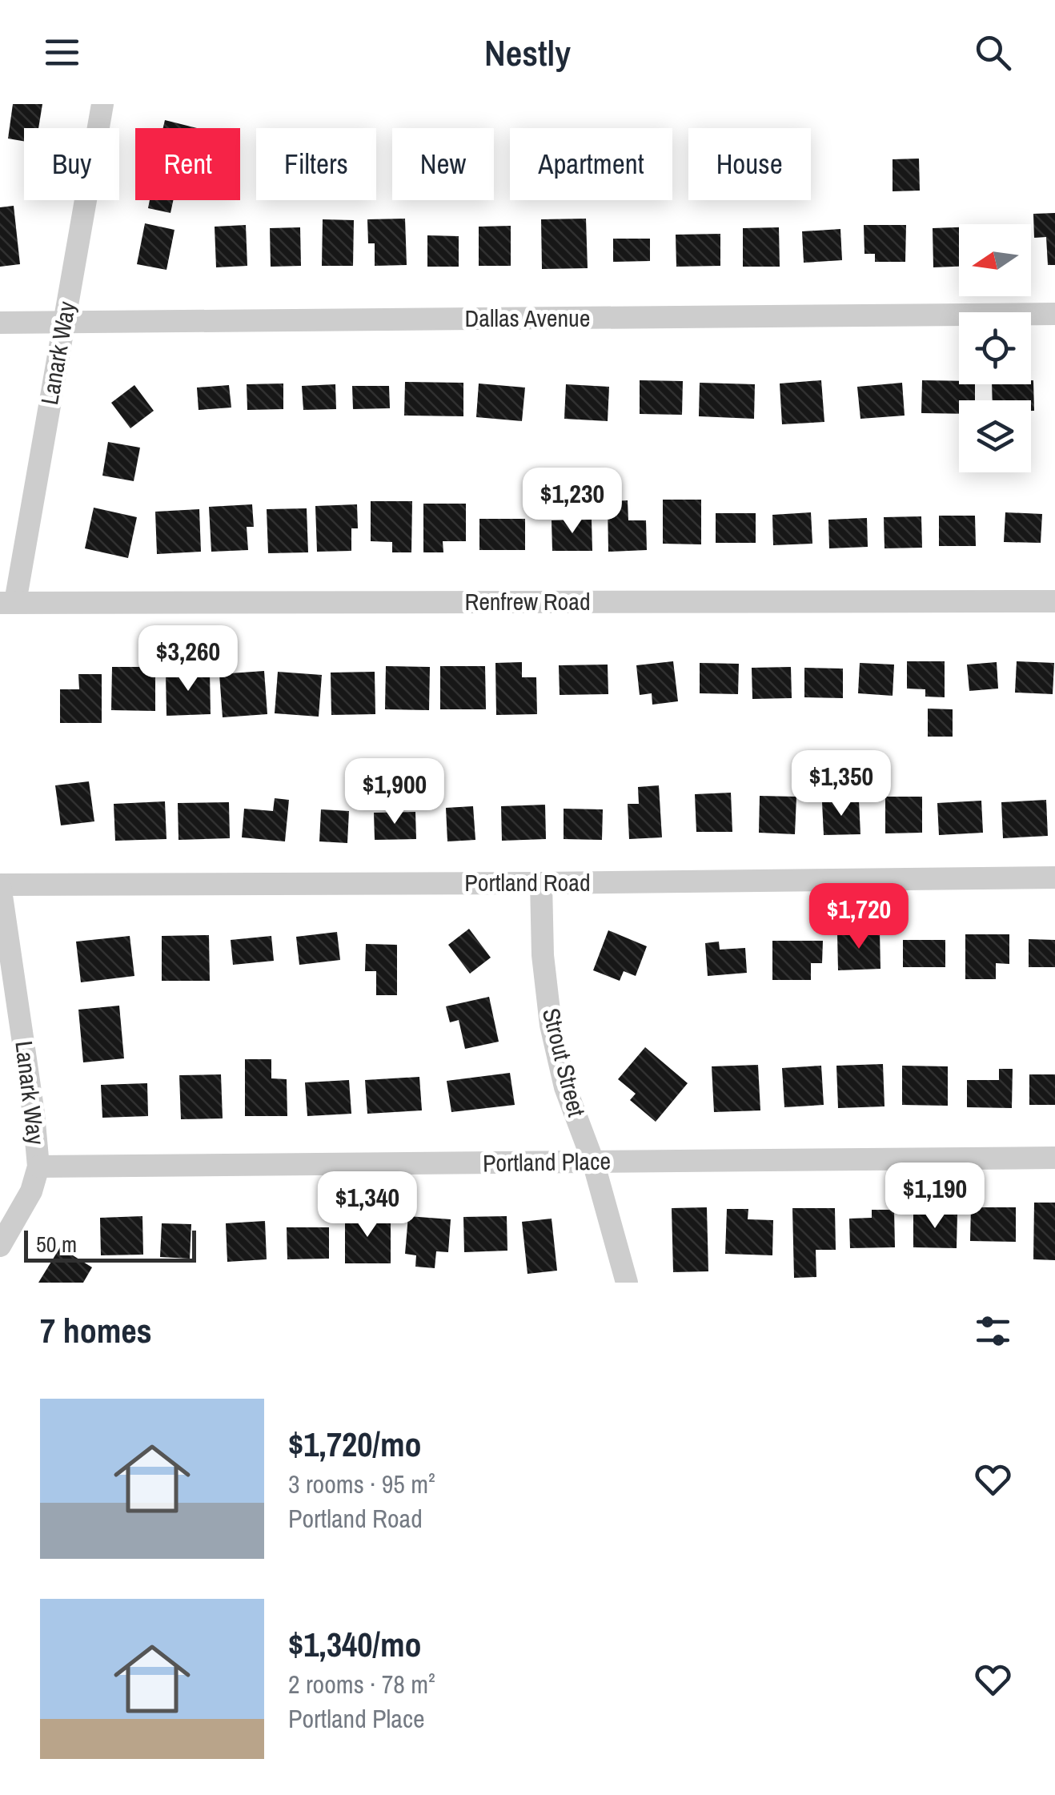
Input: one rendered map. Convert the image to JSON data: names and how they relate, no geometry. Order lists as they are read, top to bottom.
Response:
{
  "streets": {
    "street": [
      "Dallas Avenue",
      "Lanark Way",
      "Renfrew Road",
      "Portland Road",
      "Strout Street",
      "Portland Place"
    ]
  },
  "crossings": [
    ["Dallas Avenue", "Lanark Way"],
    ["Lanark Way", "Renfrew Road"],
    ["Lanark Way", "Portland Road"],
    ["Lanark Way", "Portland Place"],
    ["Portland Road", "Strout Street"],
    ["Strout Street", "Portland Place"]
  ],
  "scale_bar": "50 m",
  "north": "left",
  "page": {
    "header": "Nestly",
    "chip": [
      "Buy",
      "Rent",
      "Filters",
      "New",
      "Apartment",
      "House"
    ],
    "price": [
      "$1,230",
      "$3,260",
      "$1,350",
      "$1,900",
      "$1,720",
      "$1,190",
      "$1,340"
    ],
    "scale": "50 m",
    "heading": "7 homes",
    "list": [
      {
        "name": "$1,720/mo",
        "note": "3 rooms · 95 m² · Portland Road"
      },
      {
        "name": "$1,340/mo",
        "note": "2 rooms · 78 m² · Portland Place"
      }
    ]
  }
}
